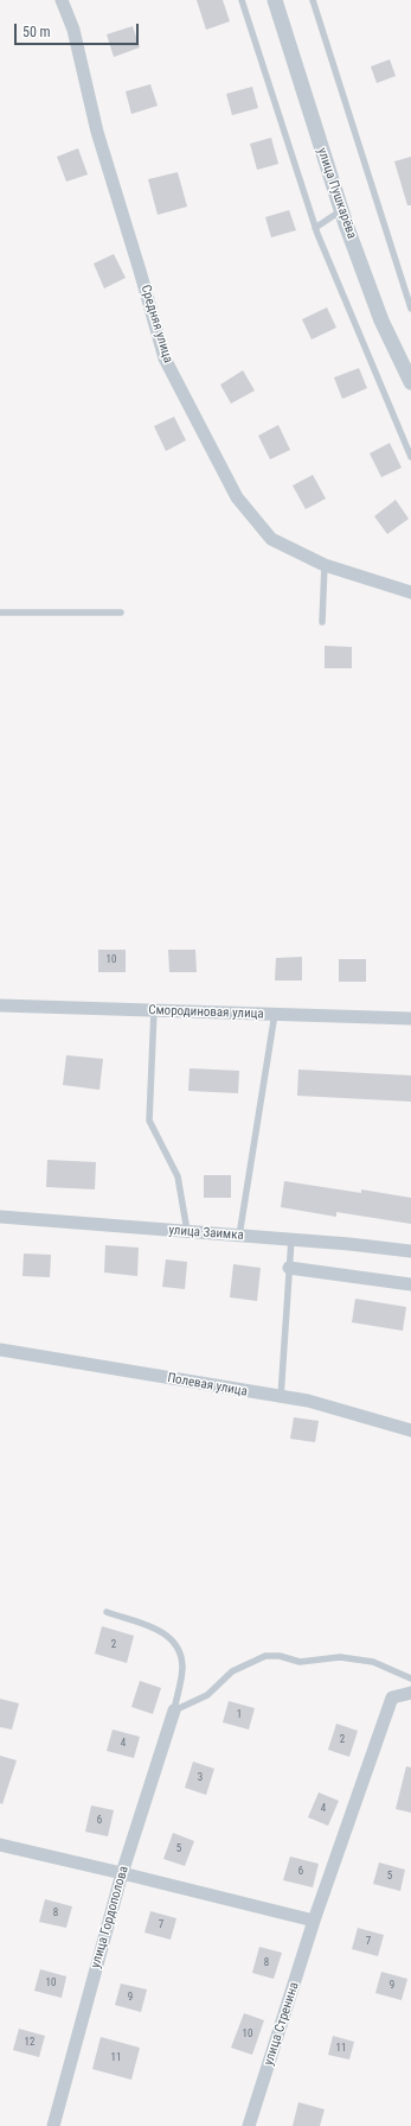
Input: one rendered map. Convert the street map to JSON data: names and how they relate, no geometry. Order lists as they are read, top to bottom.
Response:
{
  "streets": {
    "street": [
      "улица Пушкарёва",
      "Средняя улица",
      "Смородиновая улица",
      "улица Заимка",
      "Полевая улица",
      "улица Гордополова",
      "улица Стренина"
    ]
  },
  "house_numbers": [
    "10",
    "2",
    "1",
    "2",
    "4",
    "3",
    "4",
    "6",
    "5",
    "6",
    "5",
    "8",
    "7",
    "7",
    "8",
    "10",
    "9",
    "9",
    "10",
    "12",
    "11",
    "11"
  ],
  "scale_bar": "50 m"
}
